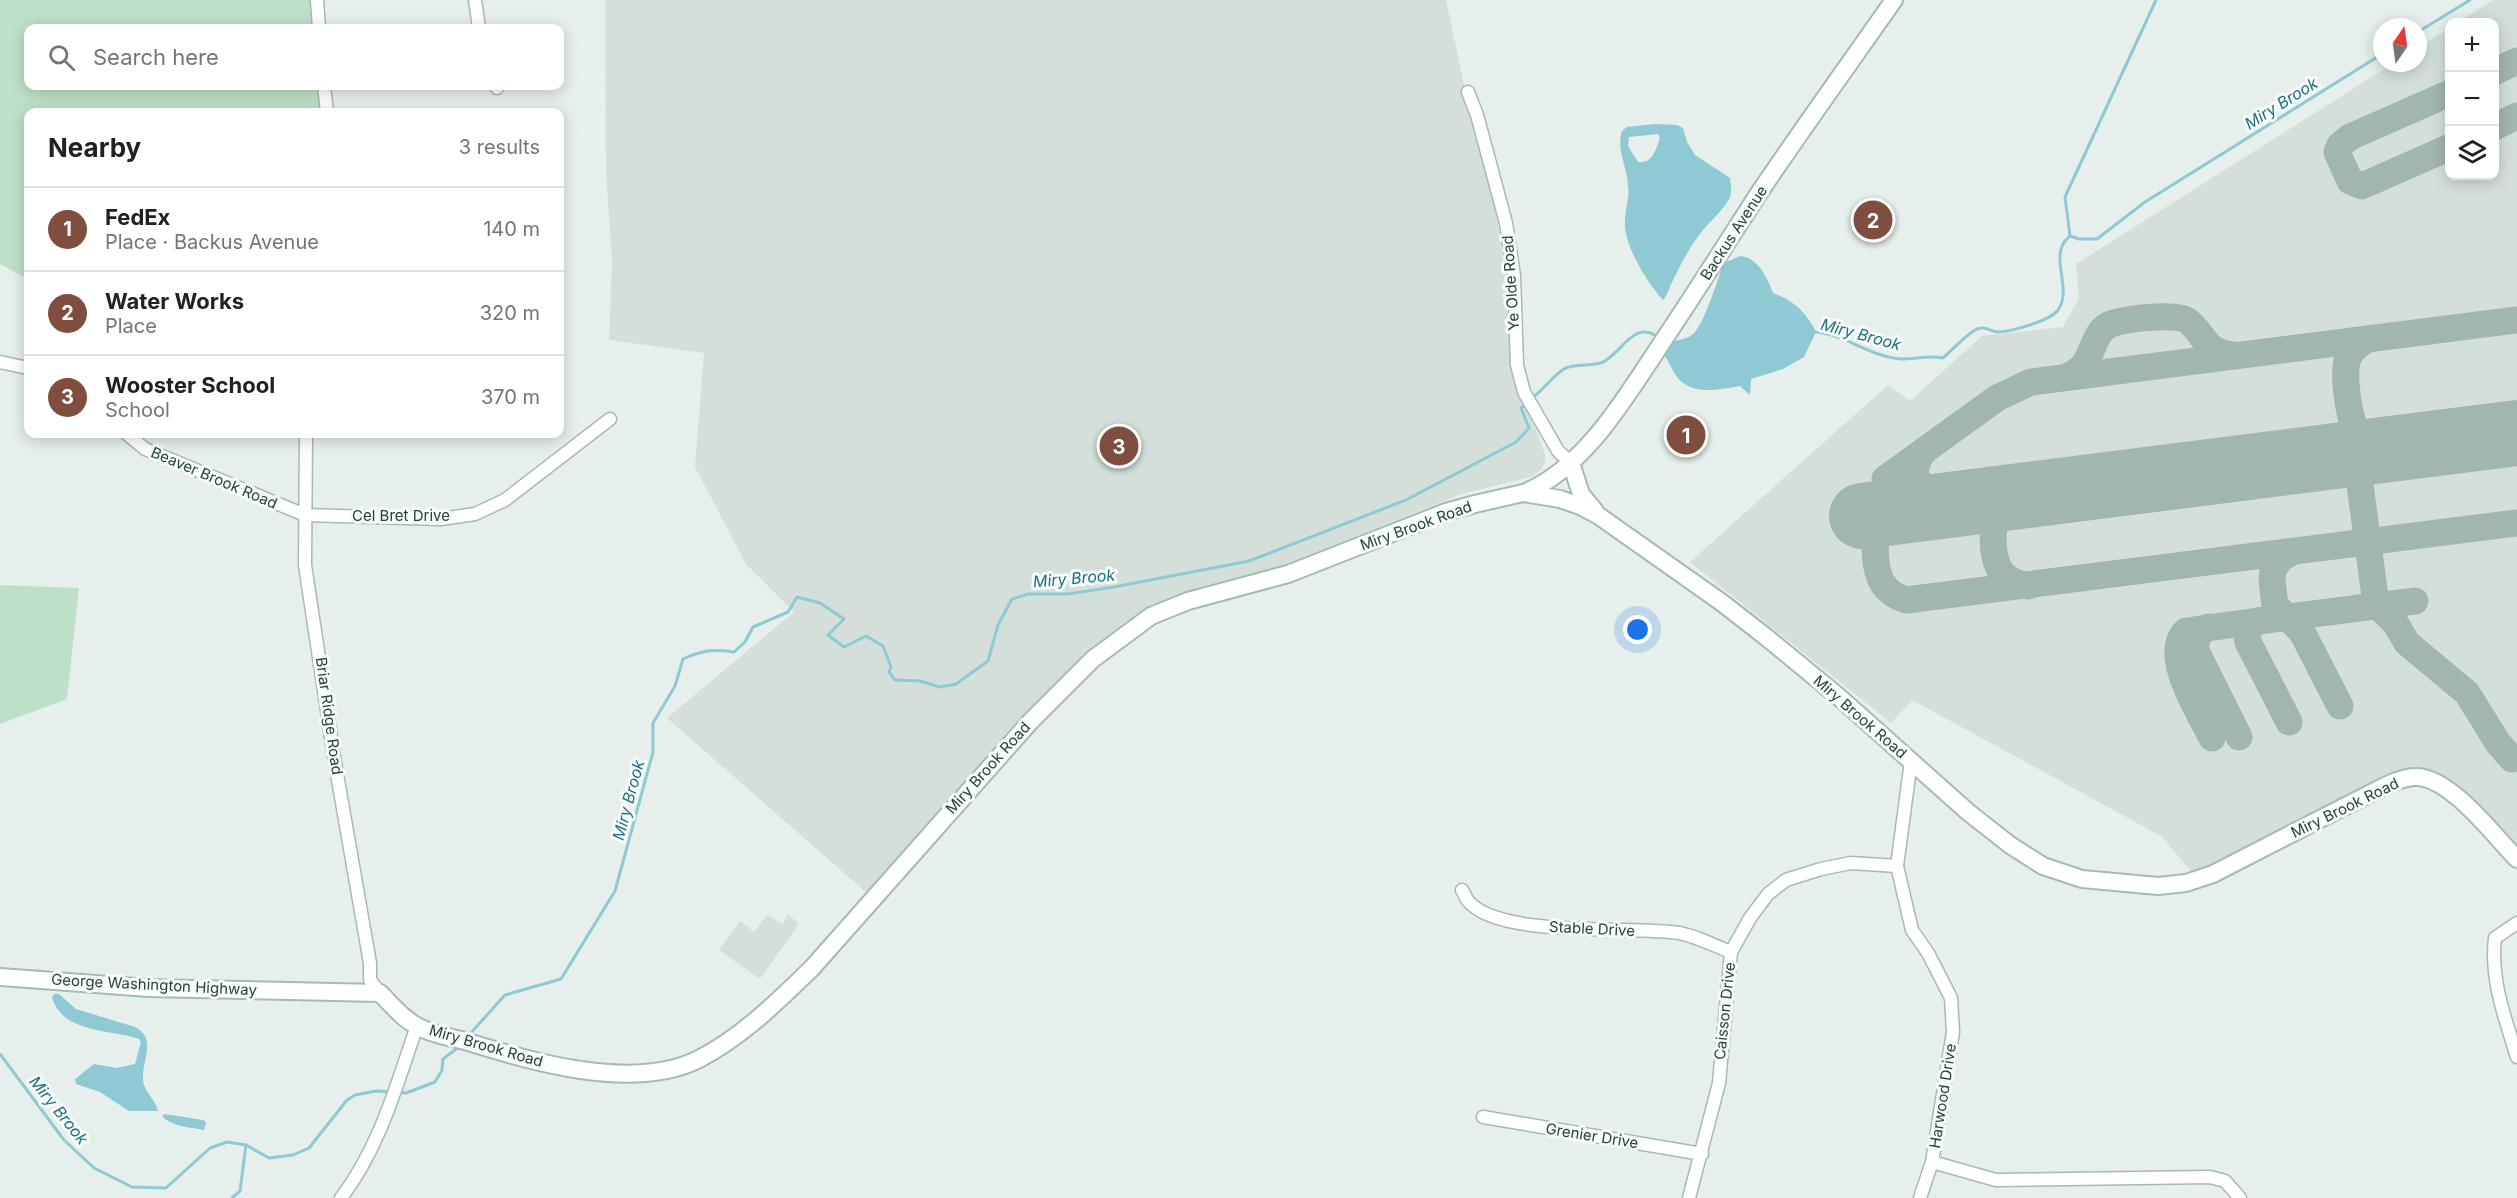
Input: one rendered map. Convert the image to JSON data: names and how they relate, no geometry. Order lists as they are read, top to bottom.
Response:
{
  "streets": {
    "main road": ["Backus Avenue", "Miry Brook Road", "George Washington Highway"],
    "street": [
      "Ye Olde Road",
      "Beaver Brook Road",
      "Cel Bret Drive",
      "Briar Ridge Road",
      "Stable Drive",
      "Caisson Drive",
      "Harwood Drive",
      "Grenier Drive"
    ]
  },
  "crossings": [
    ["Backus Avenue", "Ye Olde Road"],
    ["Backus Avenue", "Miry Brook Road"],
    ["Beaver Brook Road", "Cel Bret Drive"],
    ["Beaver Brook Road", "Briar Ridge Road"],
    ["Cel Bret Drive", "Briar Ridge Road"],
    ["Miry Brook Road", "Briar Ridge Road"],
    ["Miry Brook Road", "George Washington Highway"],
    ["Miry Brook Road", "Harwood Drive"],
    ["Briar Ridge Road", "George Washington Highway"],
    ["Stable Drive", "Caisson Drive"],
    ["Caisson Drive", "Harwood Drive"],
    ["Caisson Drive", "Grenier Drive"]
  ],
  "water": ["Miry Brook"],
  "north": "top",
  "page": {
    "map_buttons": ["+", "−"],
    "search": "Search here",
    "heading": ["Nearby", "3 results"],
    "list": [
      {
        "mark": "1",
        "name": "FedEx",
        "note": "Place · Backus Avenue",
        "value": "140 m"
      },
      {
        "mark": "2",
        "name": "Water Works",
        "note": "Place",
        "value": "320 m"
      },
      {
        "mark": "3",
        "name": "Wooster School",
        "note": "School",
        "value": "370 m"
      }
    ],
    "pins": ["2", "1", "3"]
  }
}
